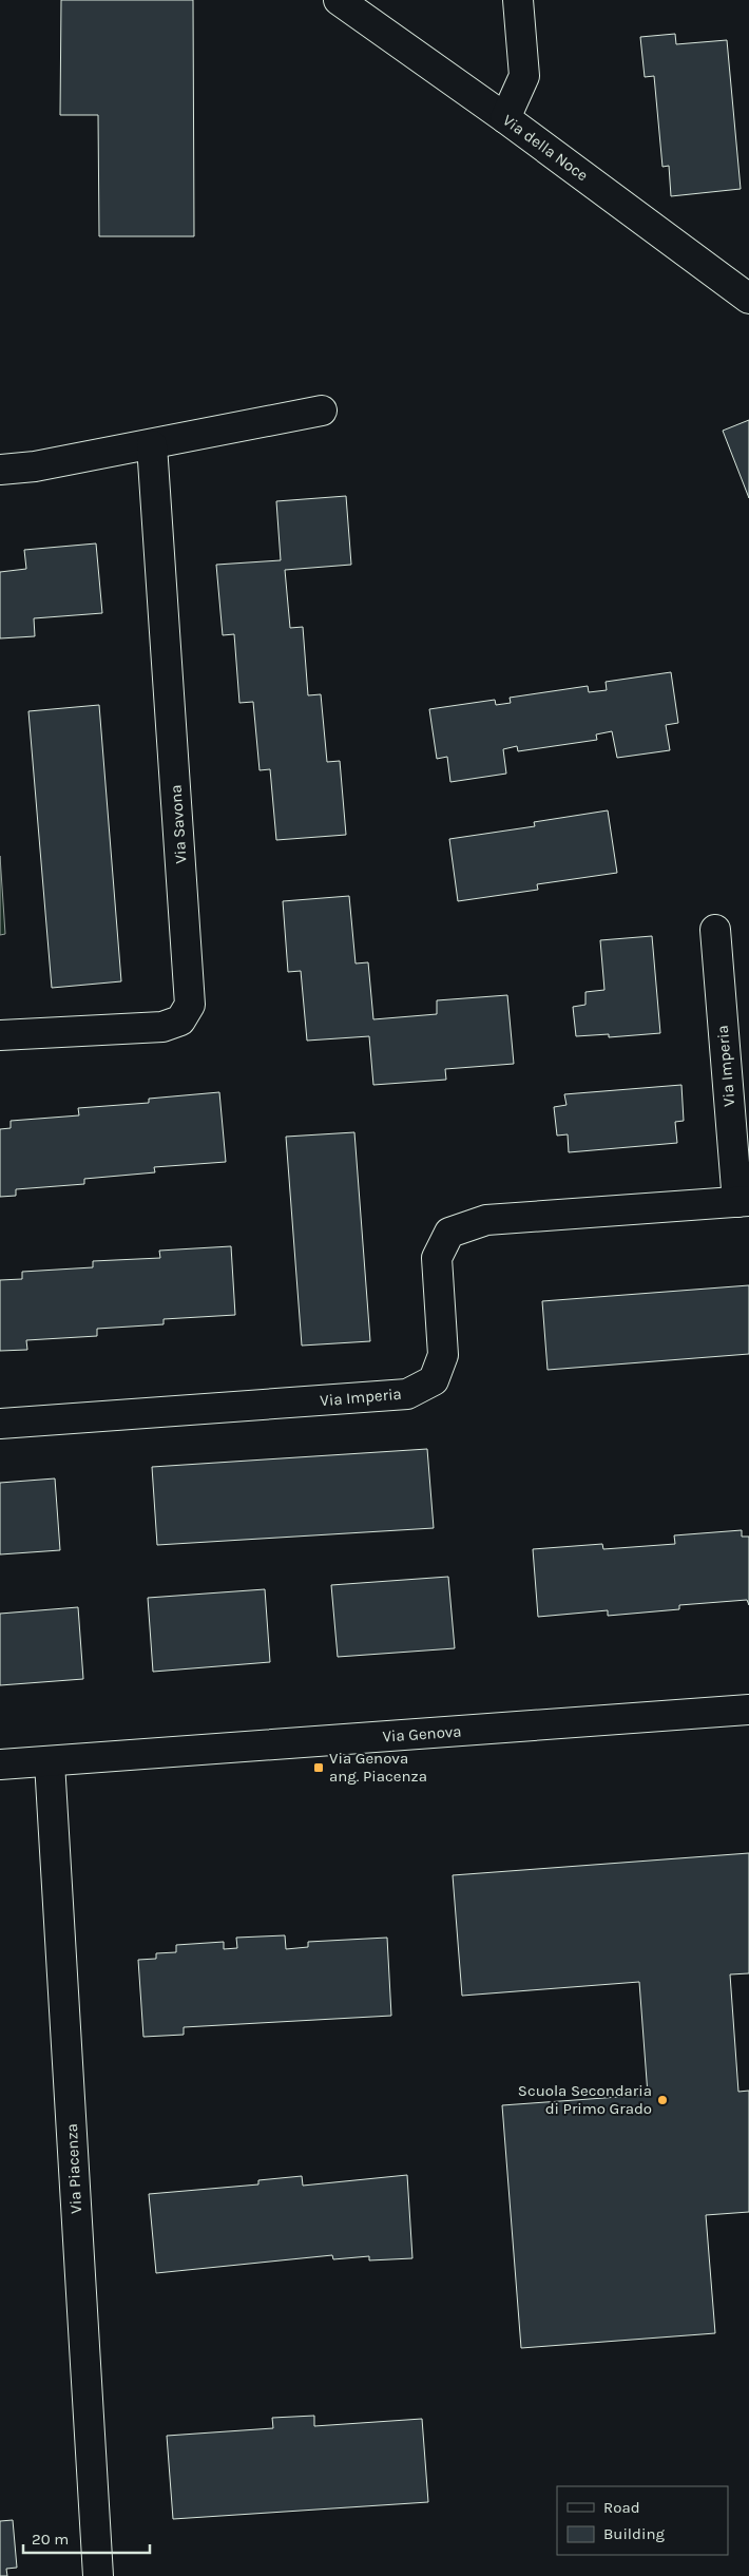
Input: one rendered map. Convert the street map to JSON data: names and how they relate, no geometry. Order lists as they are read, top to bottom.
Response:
{
  "streets": {
    "street": [
      "Via della Noce",
      "Via Savona",
      "Via Imperia",
      "Via Genova",
      "Via Piacenza"
    ]
  },
  "crossings": [
    ["Via Genova", "Via Piacenza"]
  ],
  "places": {
    "transit": ["Via Genova ang. Piacenza"],
    "other": ["Scuola Secondaria di Primo Grado"]
  },
  "legend": ["Road", "Building"],
  "scale_bar": "20 m"
}
